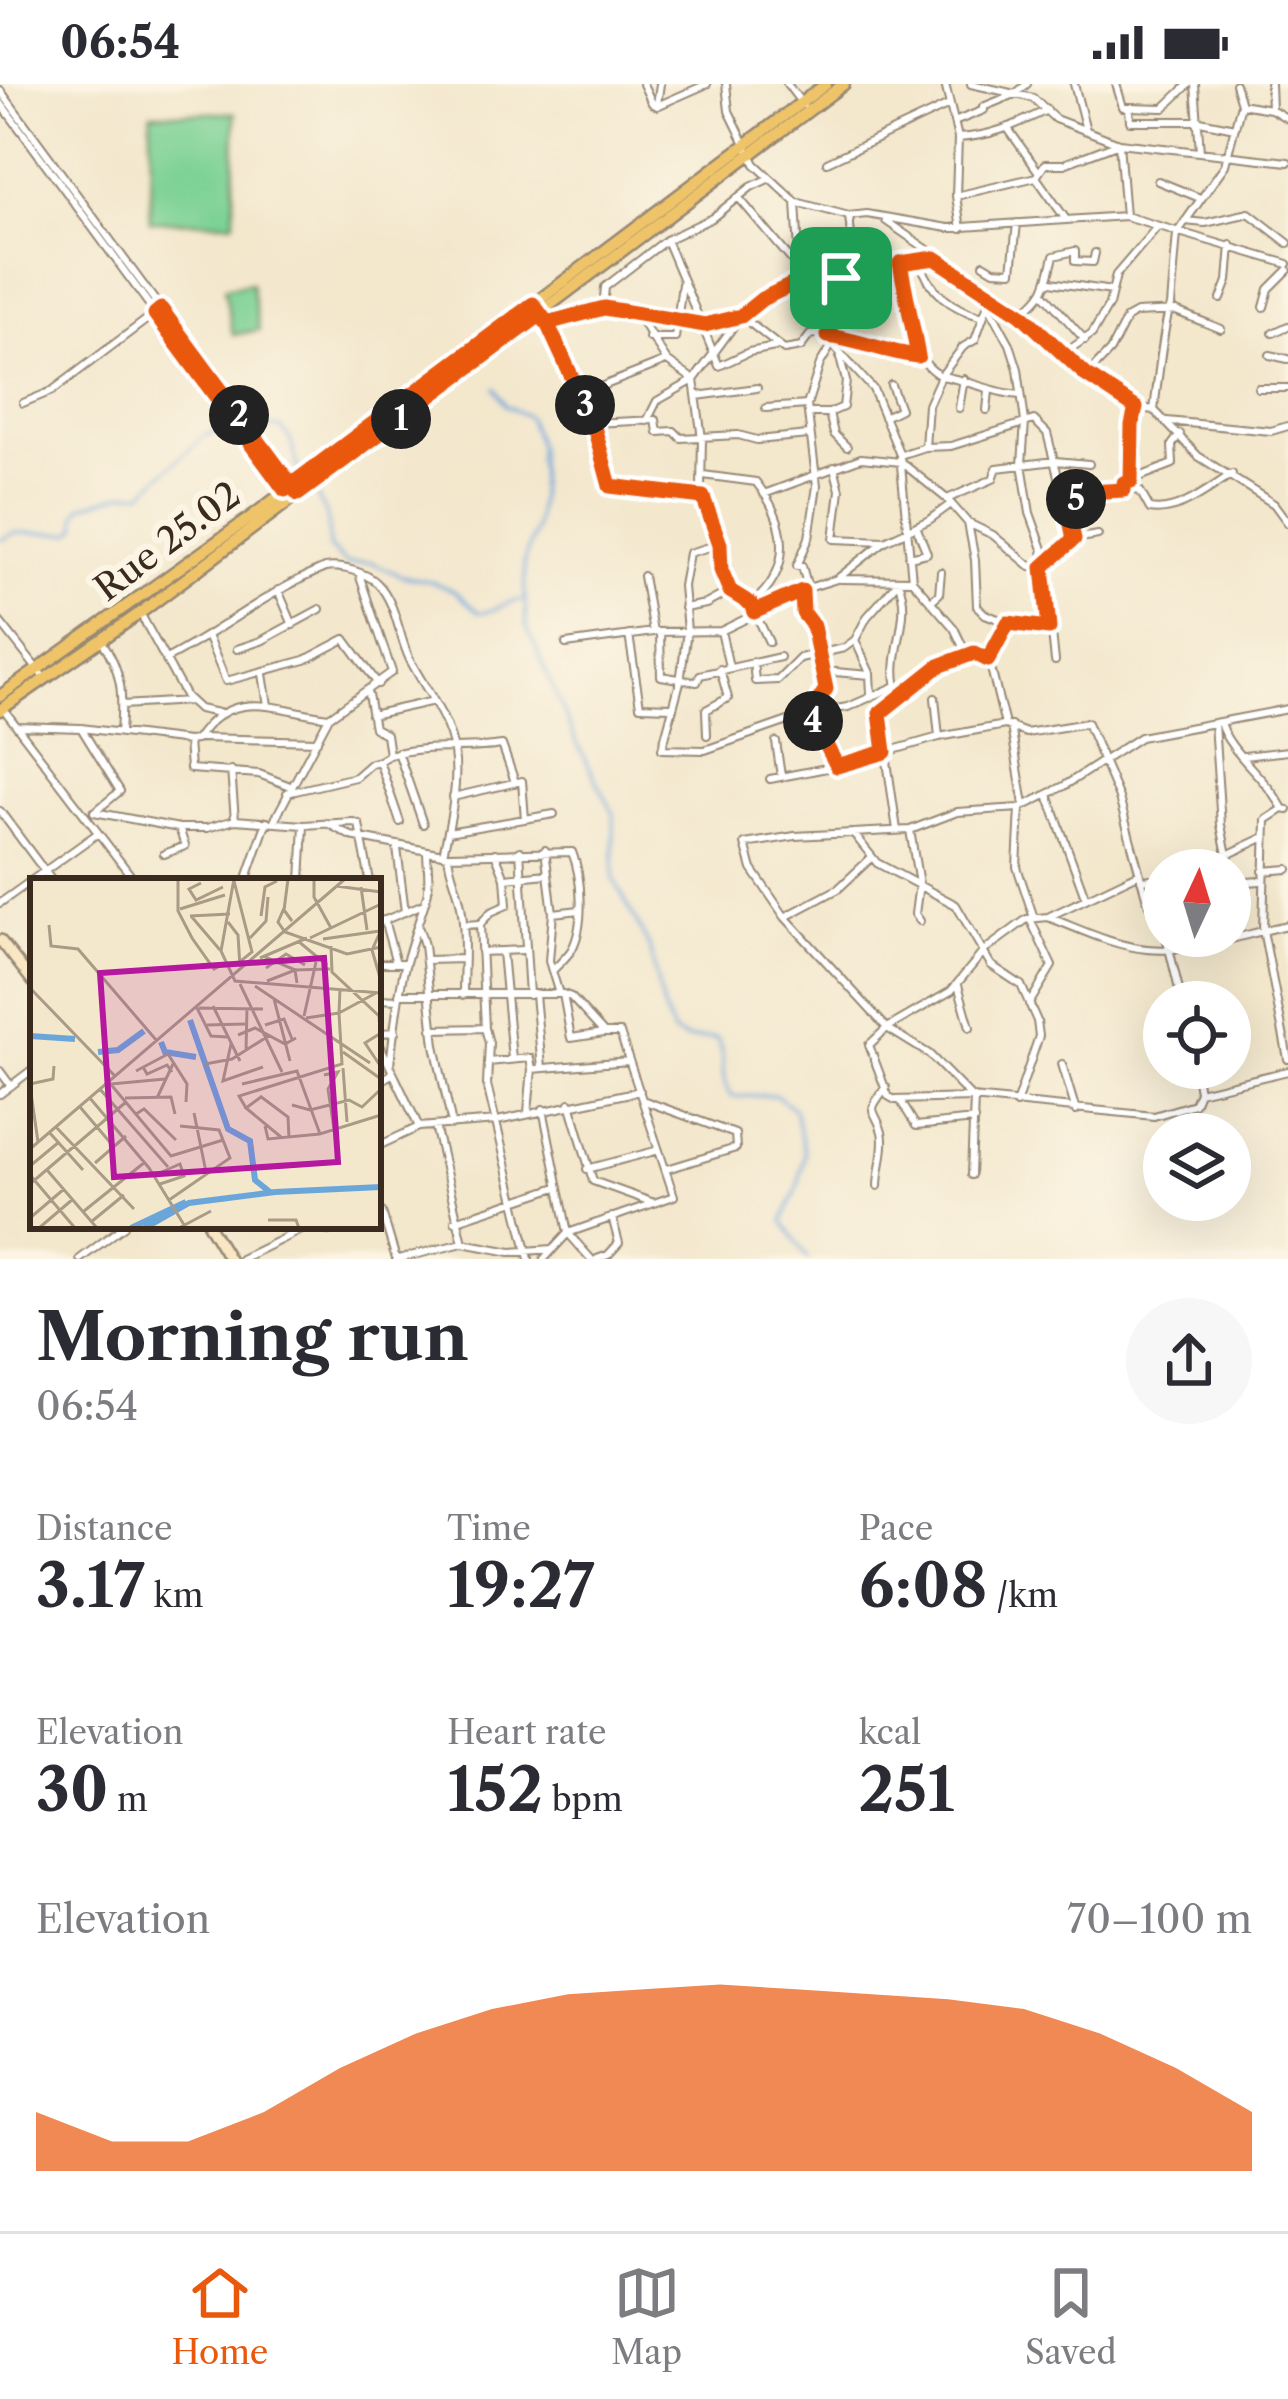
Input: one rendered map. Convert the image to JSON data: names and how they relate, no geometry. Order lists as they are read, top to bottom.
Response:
{
  "streets": {
    "main road": ["Rue 25.02"]
  },
  "north": "top",
  "page": {
    "status": "06:54",
    "pins": [
      "3",
      "2",
      "1",
      "5",
      "4"
    ],
    "heading": ["Morning run", "06:54"],
    "stats": [
      ["Distance", "3.17 km"],
      ["Time", "19:27"],
      ["Pace", "6:08 /km"],
      ["Elevation", "30 m"],
      ["Heart rate", "152 bpm"],
      ["kcal", "251"]
    ],
    "chart": ["Elevation", "70–100 m"],
    "tabs": ["Home", "Map", "Saved"]
  }
}
